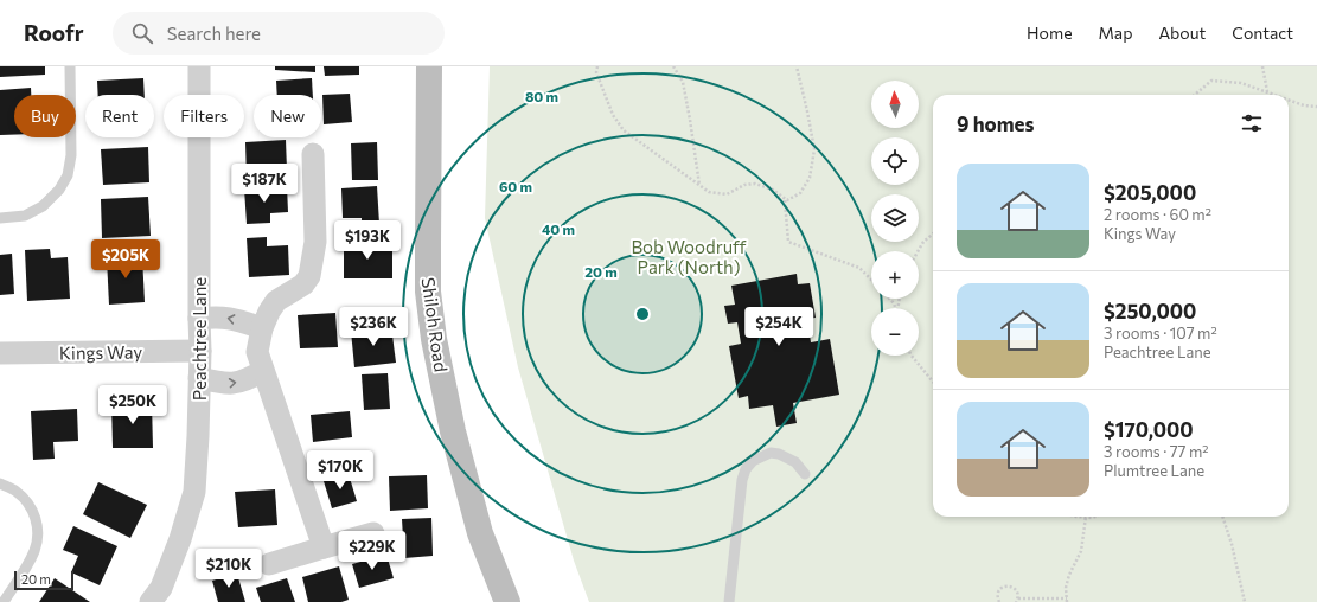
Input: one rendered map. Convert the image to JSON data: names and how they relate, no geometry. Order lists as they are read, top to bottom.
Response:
{
  "streets": {
    "main road": ["Shiloh Road"],
    "street": ["Peachtree Lane", "Kings Way"]
  },
  "crossings": [
    ["Peachtree Lane", "Kings Way"]
  ],
  "parks": ["Bob Woodruff Park (North)"],
  "scale_bar": "20 m",
  "north": "top",
  "page": {
    "header": "Roofr",
    "search": "Search here",
    "nav": [
      "Home",
      "Map",
      "About",
      "Contact"
    ],
    "map_buttons": ["+", "−"],
    "chip": [
      "Buy",
      "Rent",
      "Filters",
      "New"
    ],
    "heading": "9 homes",
    "list": [
      {
        "name": "$205,000",
        "note": "2 rooms · 60 m² · Kings Way"
      },
      {
        "name": "$250,000",
        "note": "3 rooms · 107 m² · Peachtree Lane"
      },
      {
        "name": "$170,000",
        "note": "3 rooms · 77 m² · Plumtree Lane"
      }
    ],
    "price": [
      "$187K",
      "$193K",
      "$205K",
      "$236K",
      "$254K",
      "$250K",
      "$170K",
      "$229K",
      "$210K"
    ],
    "scale": "20 m"
  },
  "rings": [
    "80 m",
    "60 m",
    "40 m",
    "20 m"
  ]
}
